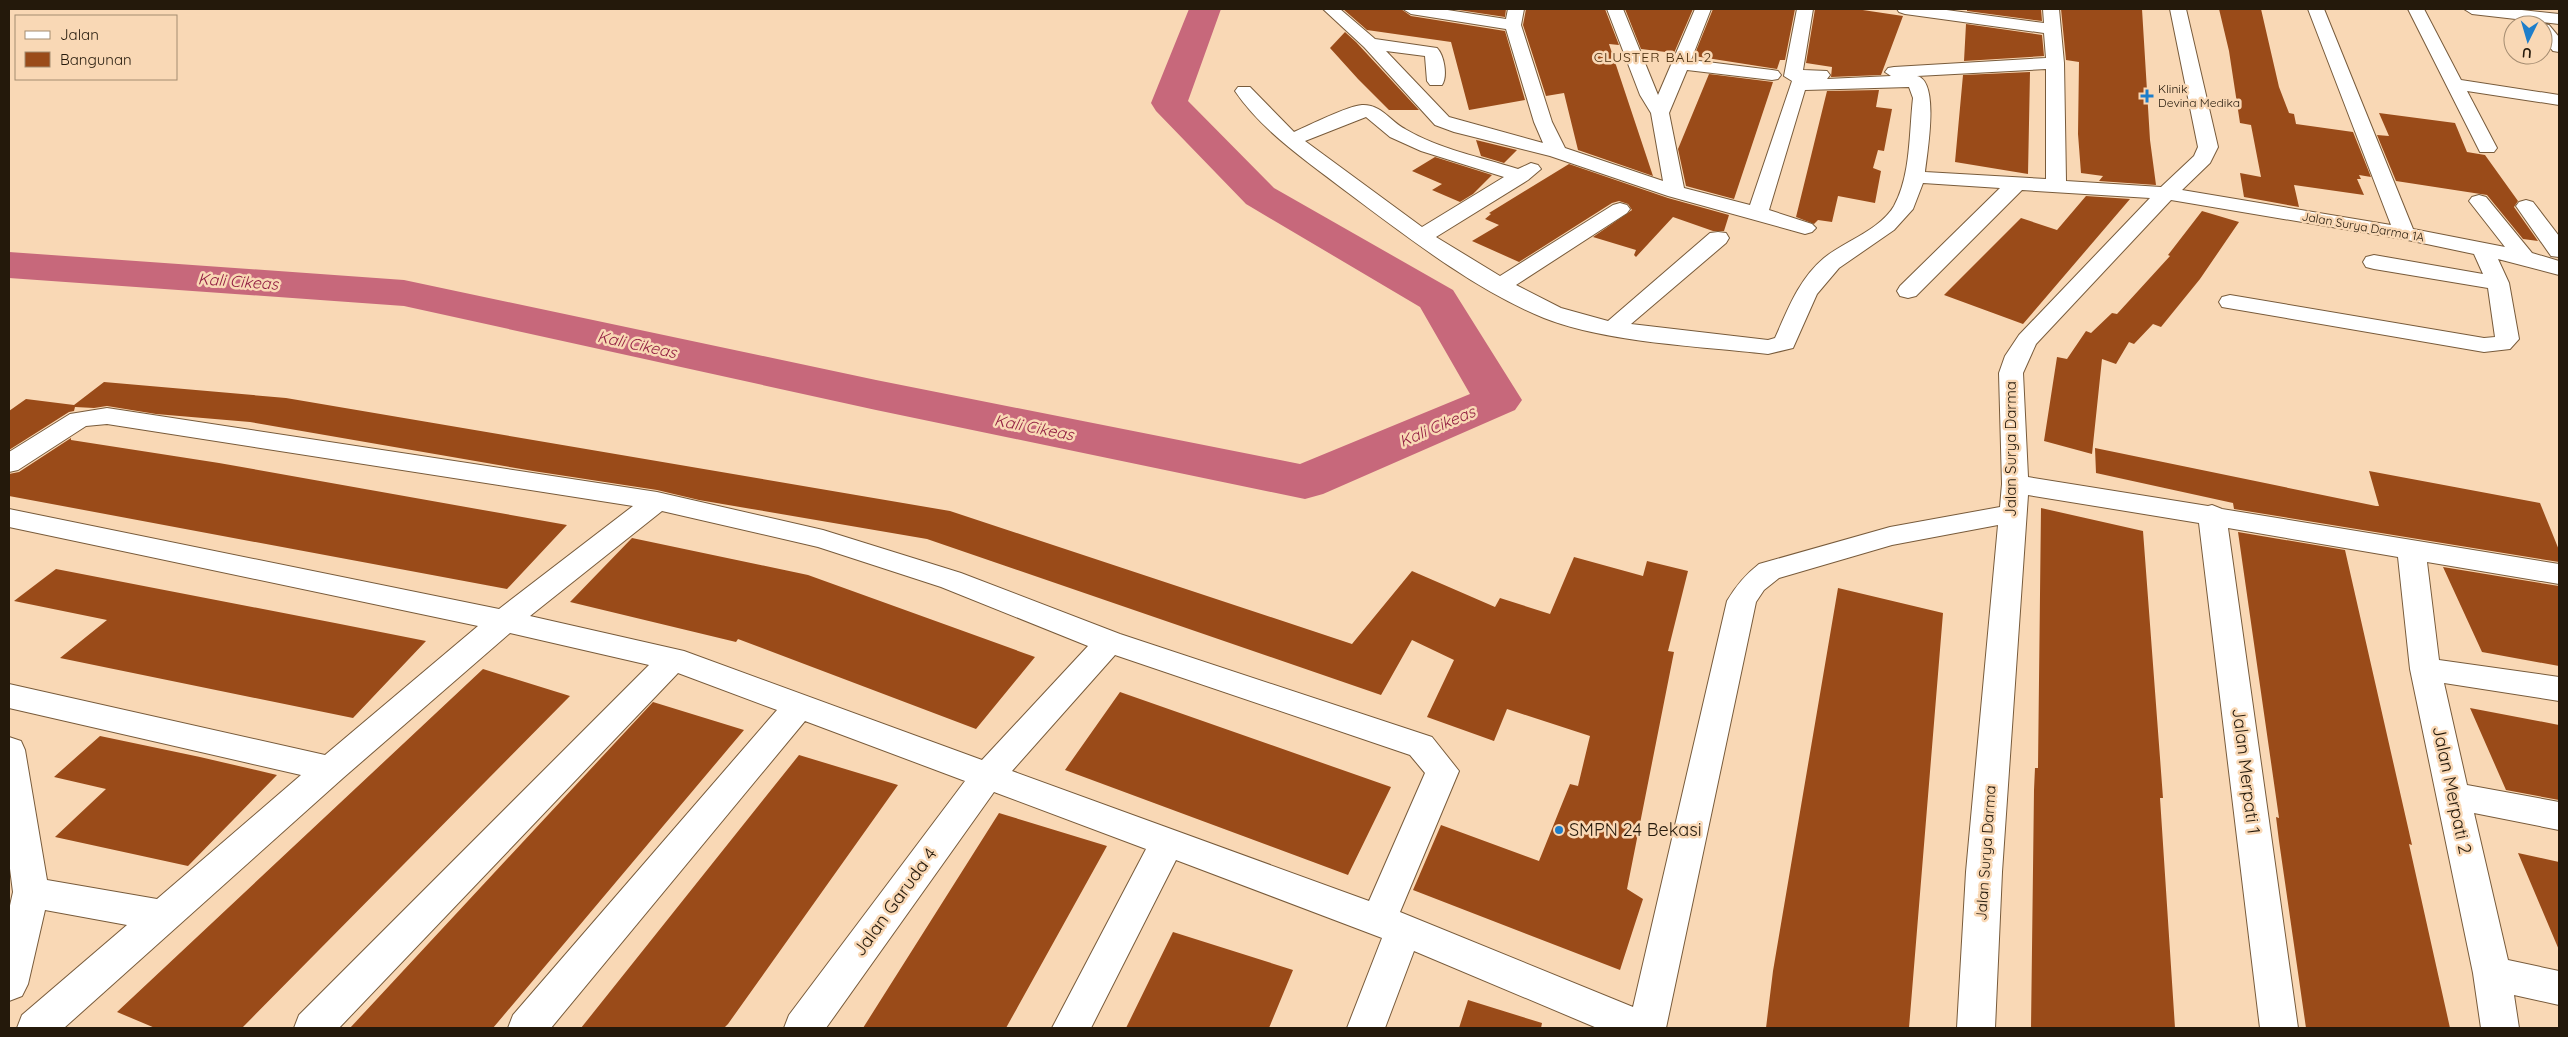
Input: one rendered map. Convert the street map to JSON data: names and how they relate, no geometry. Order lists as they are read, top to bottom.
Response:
{
  "streets": {
    "street": [
      "Jalan Surya Darma 1A",
      "Jalan Surya Darma",
      "Jalan Merpati 1",
      "Jalan Merpati 2",
      "Jalan Garuda 4"
    ]
  },
  "crossings": [
    ["Jalan Surya Darma 1A", "Jalan Surya Darma"]
  ],
  "districts": ["CLUSTER BALI 2"],
  "water": ["Kali Cikeas"],
  "places": {
    "health": ["Klinik Devina Medika"],
    "other": ["SMPN 24 Bekasi"]
  },
  "legend": ["Jalan", "Bangunan"],
  "north": "bottom"
}
